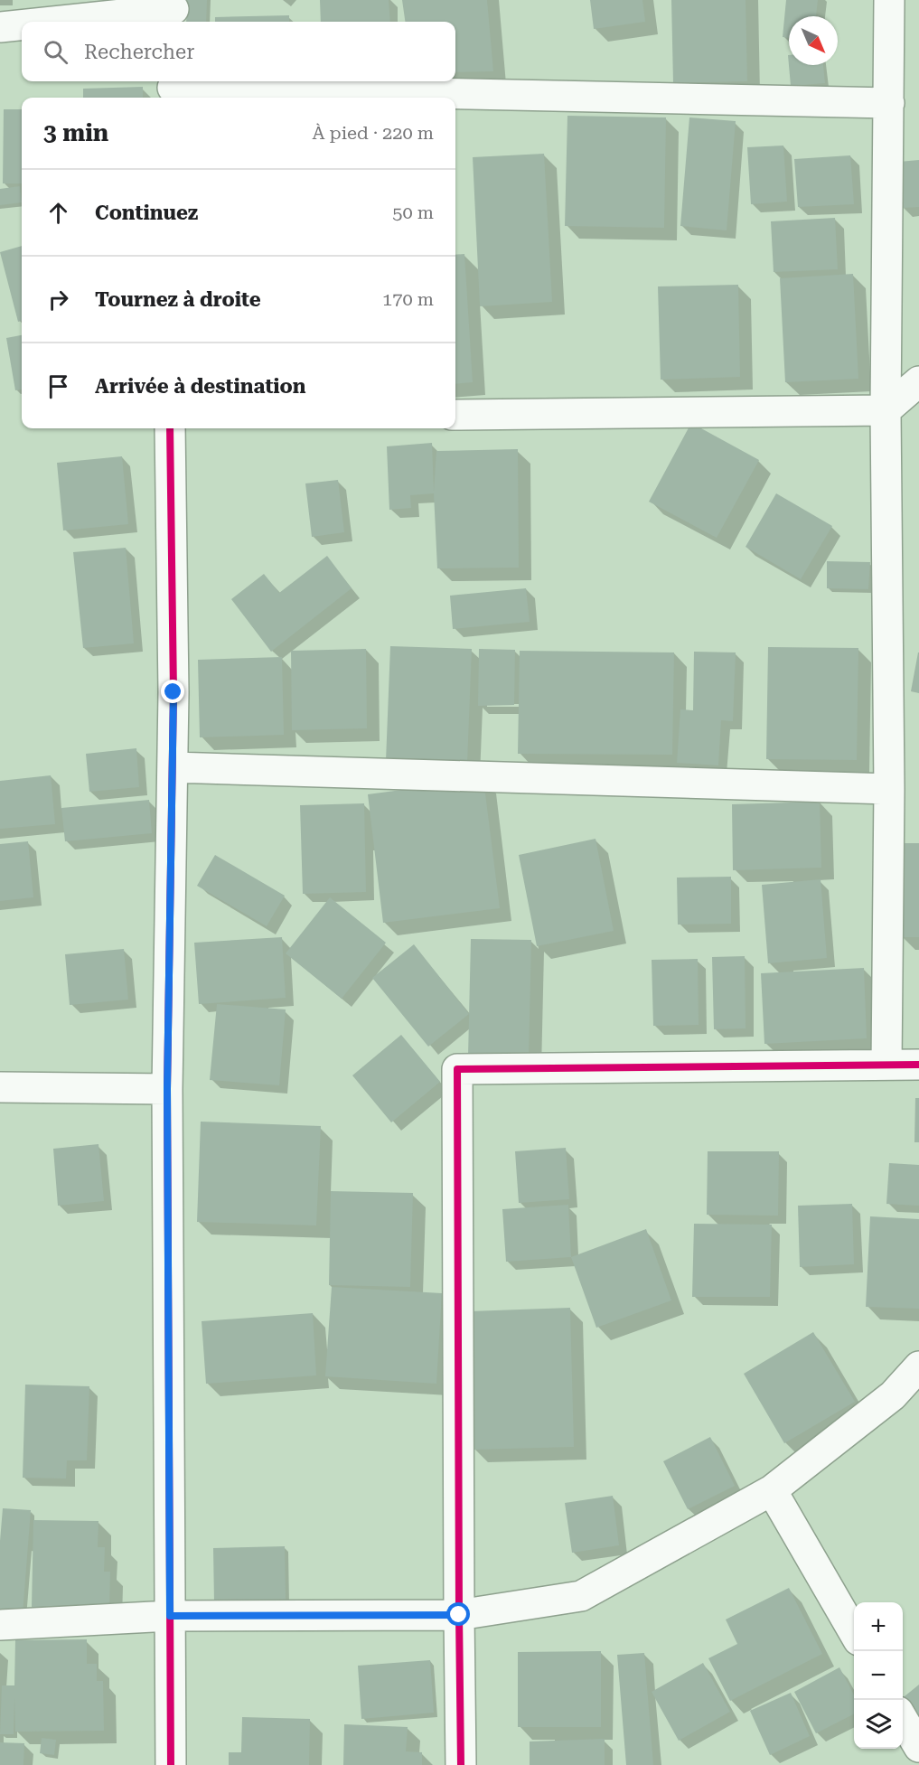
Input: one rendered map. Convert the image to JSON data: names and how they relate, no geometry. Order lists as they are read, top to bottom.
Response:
{
  "north": "bottom right",
  "page": {
    "search": "Rechercher",
    "heading": ["3 min", "À pied · 220 m"],
    "list": [
      ["Continuez", "50 m"],
      ["Tournez à droite", "170 m"],
      "Arrivée à destination"
    ],
    "map_buttons": ["+", "−"]
  }
}
